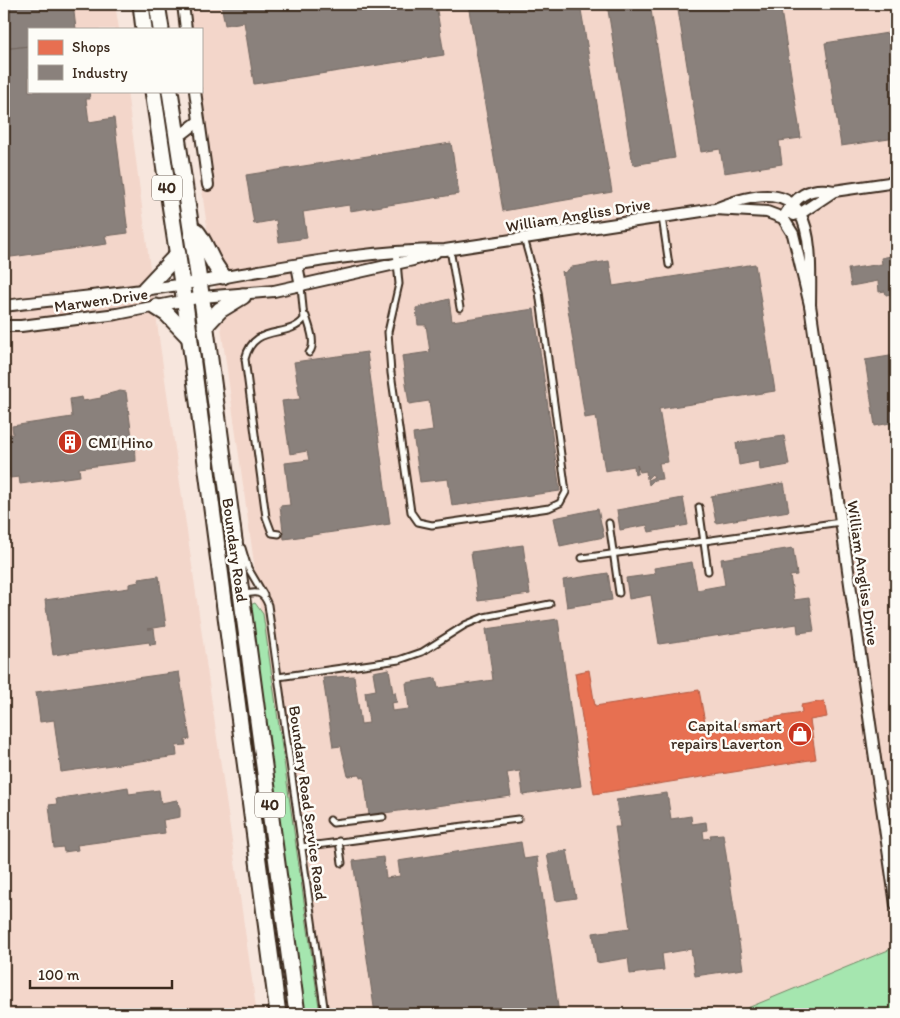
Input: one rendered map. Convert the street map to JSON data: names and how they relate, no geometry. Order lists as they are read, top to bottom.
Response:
{
  "streets": {
    "main road": ["40", "Boundary Road"],
    "street": ["William Angliss Drive", "Marwen Drive"],
    "lane": ["Boundary Road Service Road"]
  },
  "crossings": [
    ["William Angliss Drive", "Marwen Drive"],
    ["William Angliss Drive", "Boundary Road"],
    ["Marwen Drive", "Boundary Road"],
    ["Boundary Road", "Boundary Road Service Road"]
  ],
  "places": {
    "building": ["CMI Hino"],
    "shop": ["Capital smart repairs Laverton"]
  },
  "legend": ["Shops", "Industry"],
  "scale_bar": "100 m"
}
